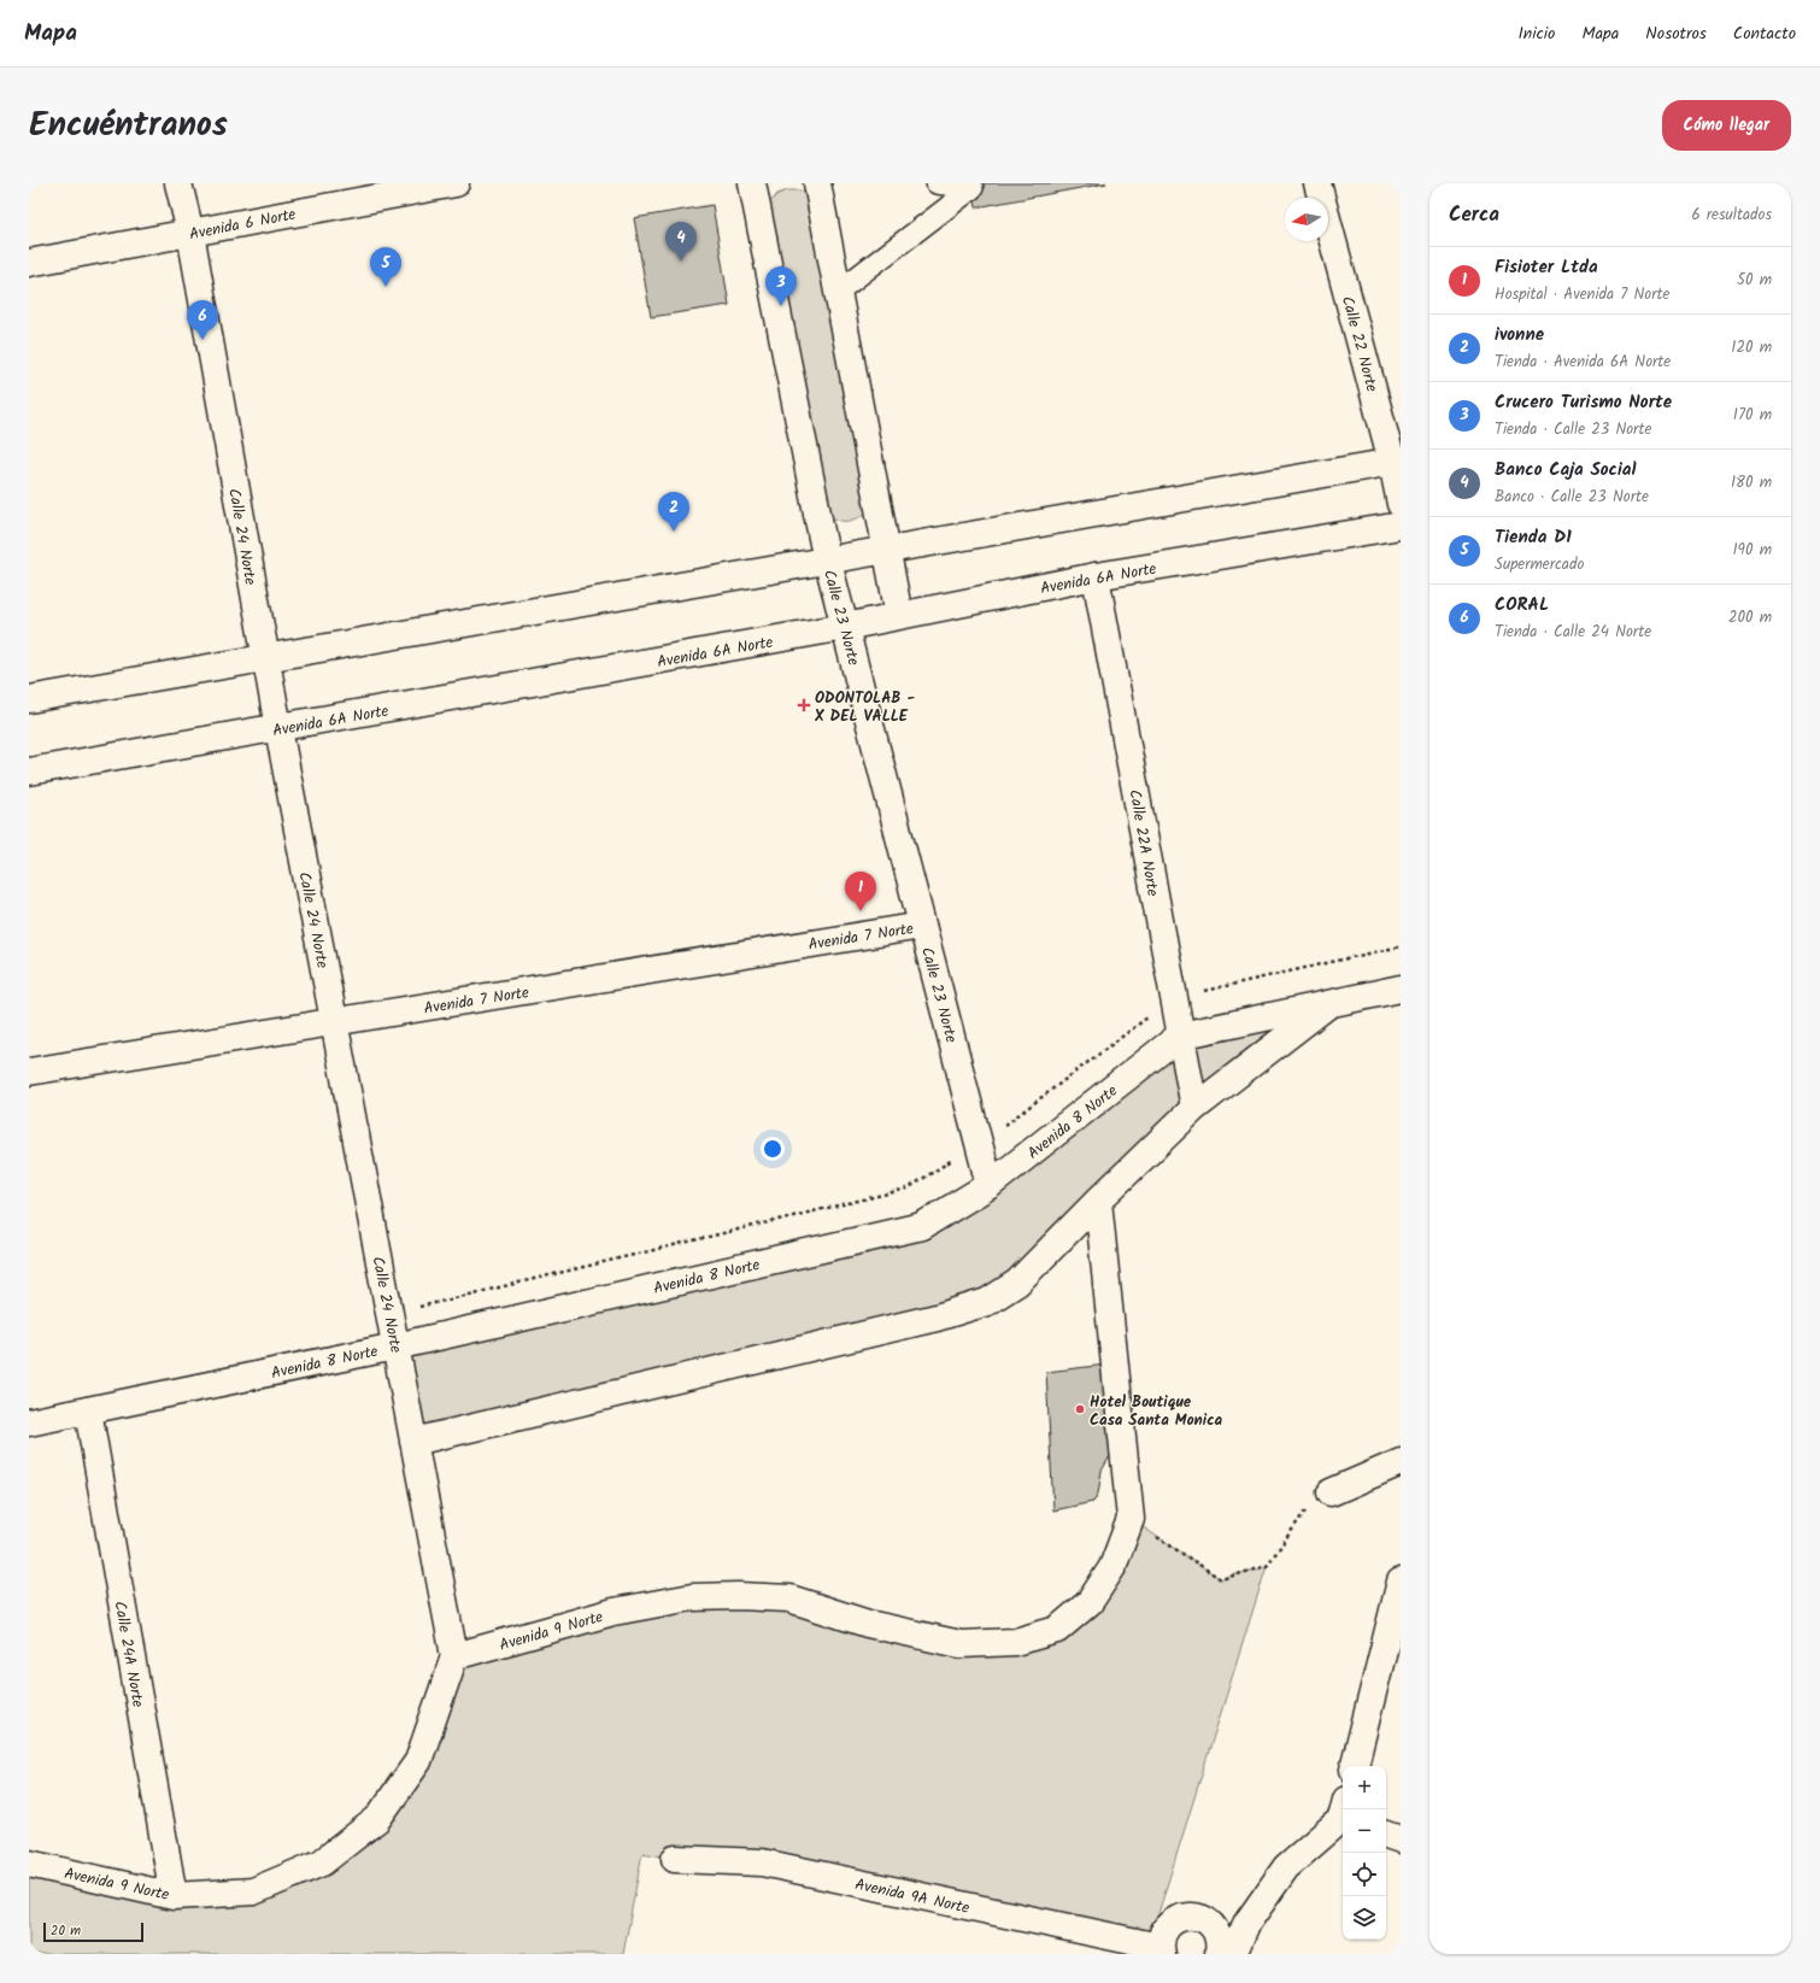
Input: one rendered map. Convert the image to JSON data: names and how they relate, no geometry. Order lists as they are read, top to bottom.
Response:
{
  "streets": {
    "street": [
      "Avenida 6 Norte",
      "Calle 22 Norte",
      "Calle 24 Norte",
      "Avenida 6A Norte",
      "Calle 23 Norte",
      "Calle 22A Norte",
      "Avenida 7 Norte",
      "Avenida 8 Norte",
      "Avenida 9 Norte",
      "Calle 24A Norte",
      "Avenida 9A Norte"
    ]
  },
  "crossings": [
    ["Avenida 6 Norte", "Calle 24 Norte"],
    ["Calle 24 Norte", "Avenida 6A Norte"],
    ["Calle 24 Norte", "Avenida 7 Norte"],
    ["Calle 24 Norte", "Avenida 8 Norte"],
    ["Calle 24 Norte", "Avenida 9 Norte"],
    ["Avenida 6A Norte", "Calle 23 Norte"],
    ["Avenida 6A Norte", "Calle 22A Norte"],
    ["Calle 23 Norte", "Avenida 7 Norte"],
    ["Calle 23 Norte", "Avenida 8 Norte"],
    ["Calle 22A Norte", "Avenida 8 Norte"],
    ["Avenida 8 Norte", "Calle 24A Norte"],
    ["Avenida 9 Norte", "Calle 24A Norte"]
  ],
  "places": {
    "health": ["ODONTOLAB - X DEL VALLE"],
    "other": ["Hotel Boutique Casa Santa Monica"]
  },
  "scale_bar": "20 m",
  "north": "left",
  "page": {
    "header": "Mapa",
    "nav": [
      "Inicio",
      "Mapa",
      "Nosotros",
      "Contacto"
    ],
    "title": "Encuéntranos",
    "buttons": "Cómo llegar",
    "heading": ["Cerca", "6 resultados"],
    "pins": [
      "4",
      "5",
      "3",
      "6",
      "2",
      "1"
    ],
    "list": [
      {
        "mark": "1",
        "name": "Fisioter Ltda",
        "note": "Hospital · Avenida 7 Norte",
        "value": "50 m"
      },
      {
        "mark": "2",
        "name": "ivonne",
        "note": "Tienda · Avenida 6A Norte",
        "value": "120 m"
      },
      {
        "mark": "3",
        "name": "Crucero Turismo Norte",
        "note": "Tienda · Calle 23 Norte",
        "value": "170 m"
      },
      {
        "mark": "4",
        "name": "Banco Caja Social",
        "note": "Banco · Calle 23 Norte",
        "value": "180 m"
      },
      {
        "mark": "5",
        "name": "Tienda D1",
        "note": "Supermercado",
        "value": "190 m"
      },
      {
        "mark": "6",
        "name": "CORAL",
        "note": "Tienda · Calle 24 Norte",
        "value": "200 m"
      }
    ],
    "map_buttons": ["+", "−"],
    "scale": "20 m"
  }
}
